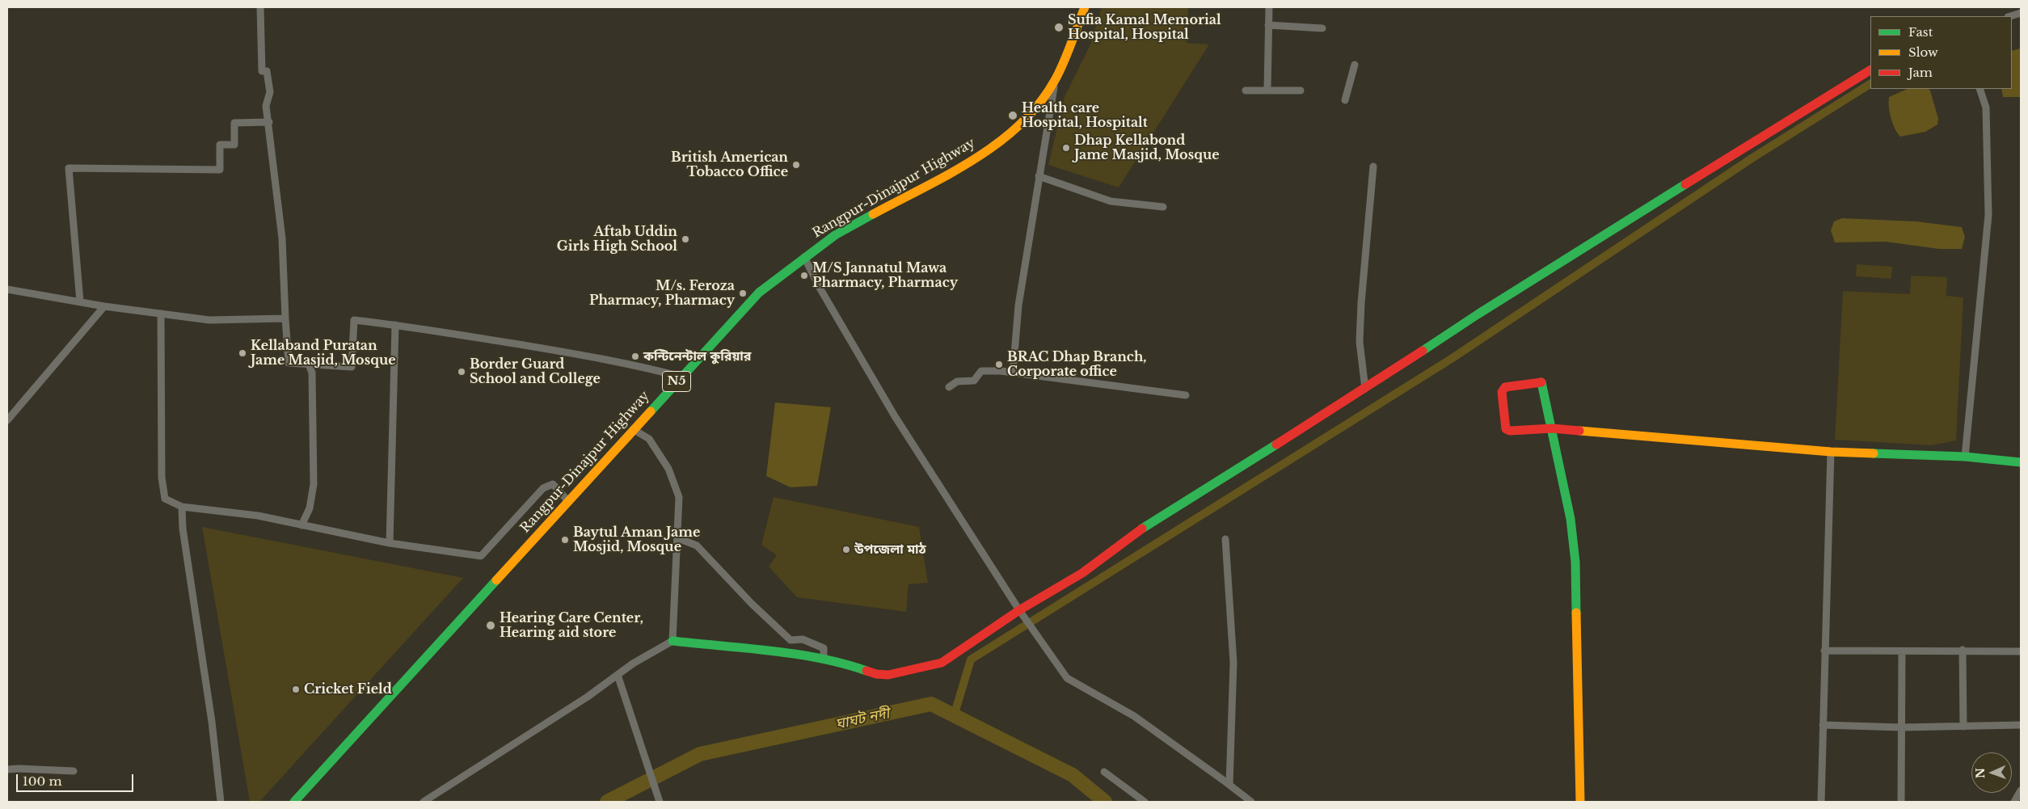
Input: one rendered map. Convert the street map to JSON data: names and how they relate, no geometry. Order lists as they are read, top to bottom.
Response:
{
  "streets": {
    "main road": ["Rangpur-Dinajpur Highway", "N5"]
  },
  "water": ["ঘাঘট নদী"],
  "places": [
    "Sufia Kamal Memorial Hospital, Hospital",
    "Health care Hospital, Hospitalt",
    "Dhap Kellabond Jame Masjid, Mosque",
    "British American Tobacco Office",
    "Aftab Uddin Girls High School",
    "M/S Jannatul Mawa Pharmacy, Pharmacy",
    "M/s. Feroza Pharmacy, Pharmacy",
    "Kellaband Puratan Jame Masjid, Mosque",
    "কন্টিনেন্টাল কুরিয়ার",
    "BRAC Dhap Branch, Corporate office",
    "Border Guard School and College",
    "Baytul Aman Jame Mosjid, Mosque",
    "উপজেলা মাঠ",
    "Hearing Care Center, Hearing aid store",
    "Cricket Field"
  ],
  "legend": ["Fast", "Slow", "Jam"],
  "scale_bar": "100 m",
  "north": "left"
}
